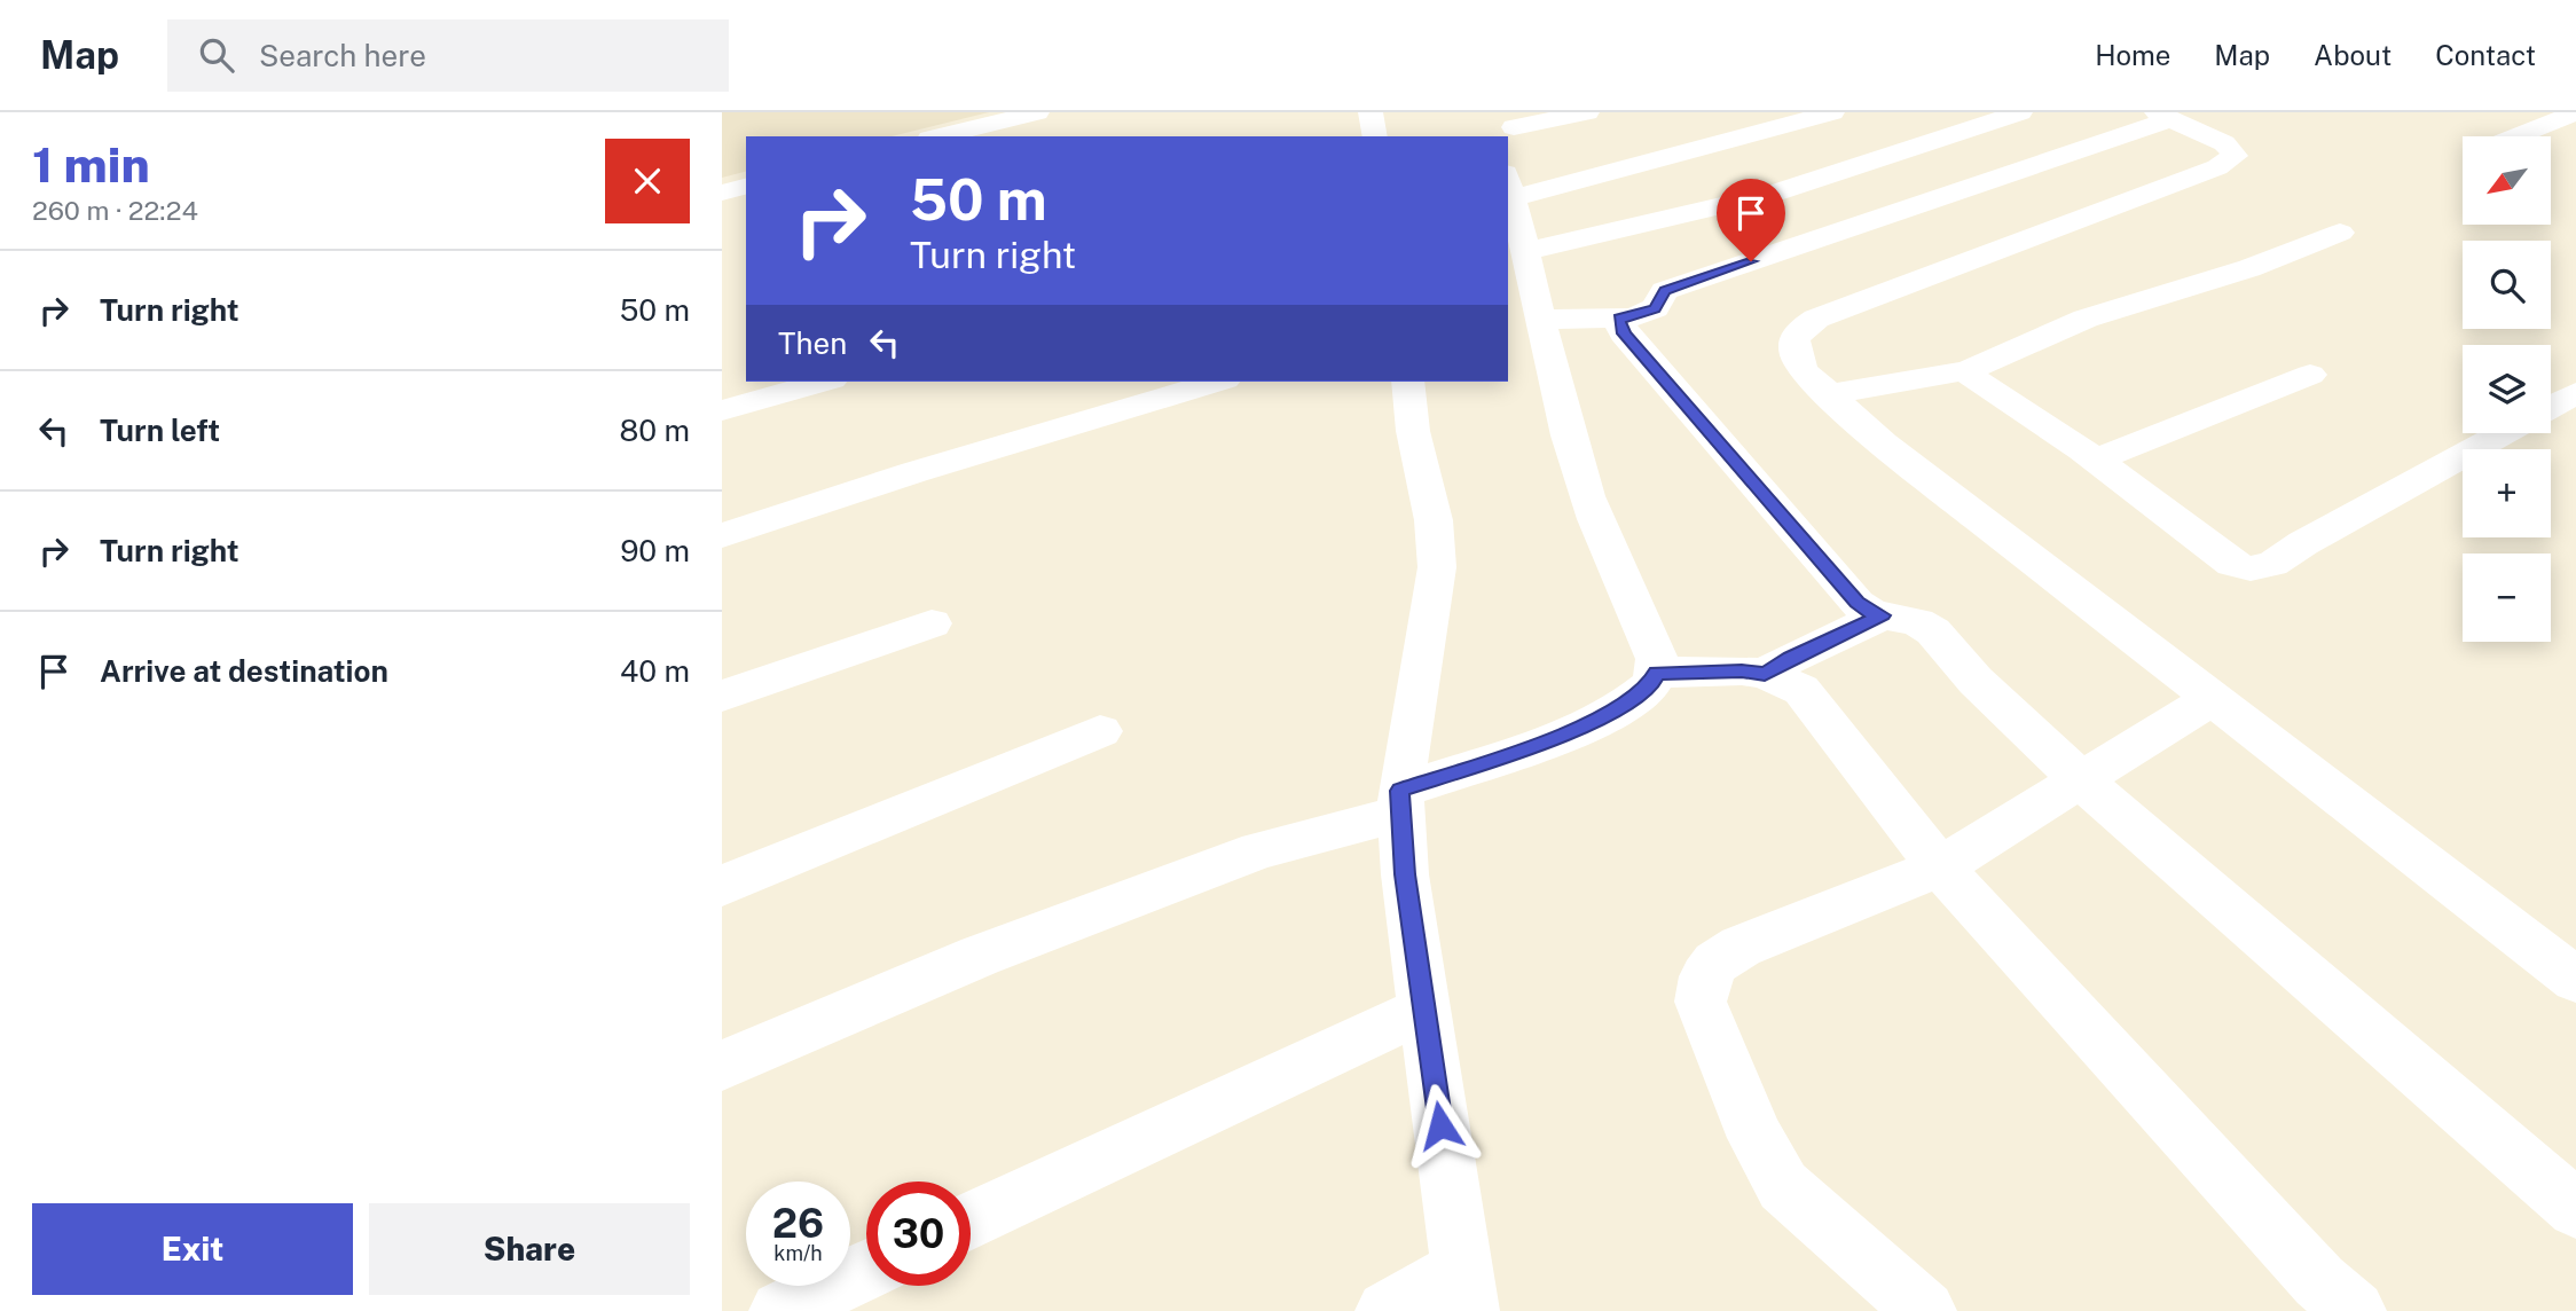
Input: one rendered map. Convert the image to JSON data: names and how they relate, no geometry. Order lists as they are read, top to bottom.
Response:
{
  "north": "bottom left",
  "page": {
    "header": "Map",
    "search": "Search here",
    "nav": [
      "Home",
      "Map",
      "About",
      "Contact"
    ],
    "heading": ["1 min", "260 m · 22:24"],
    "map_buttons": ["+", "−"],
    "turn": ["50 m", "Turn right"],
    "list": [
      {
        "name": "Turn right",
        "value": "50 m"
      },
      {
        "name": "Turn left",
        "value": "80 m"
      },
      {
        "name": "Turn right",
        "value": "90 m"
      },
      {
        "name": "Arrive at destination",
        "value": "40 m"
      }
    ],
    "then": "Then",
    "speed": "26 km/h",
    "limit": "30",
    "buttons": ["Exit", "Share"]
  }
}
